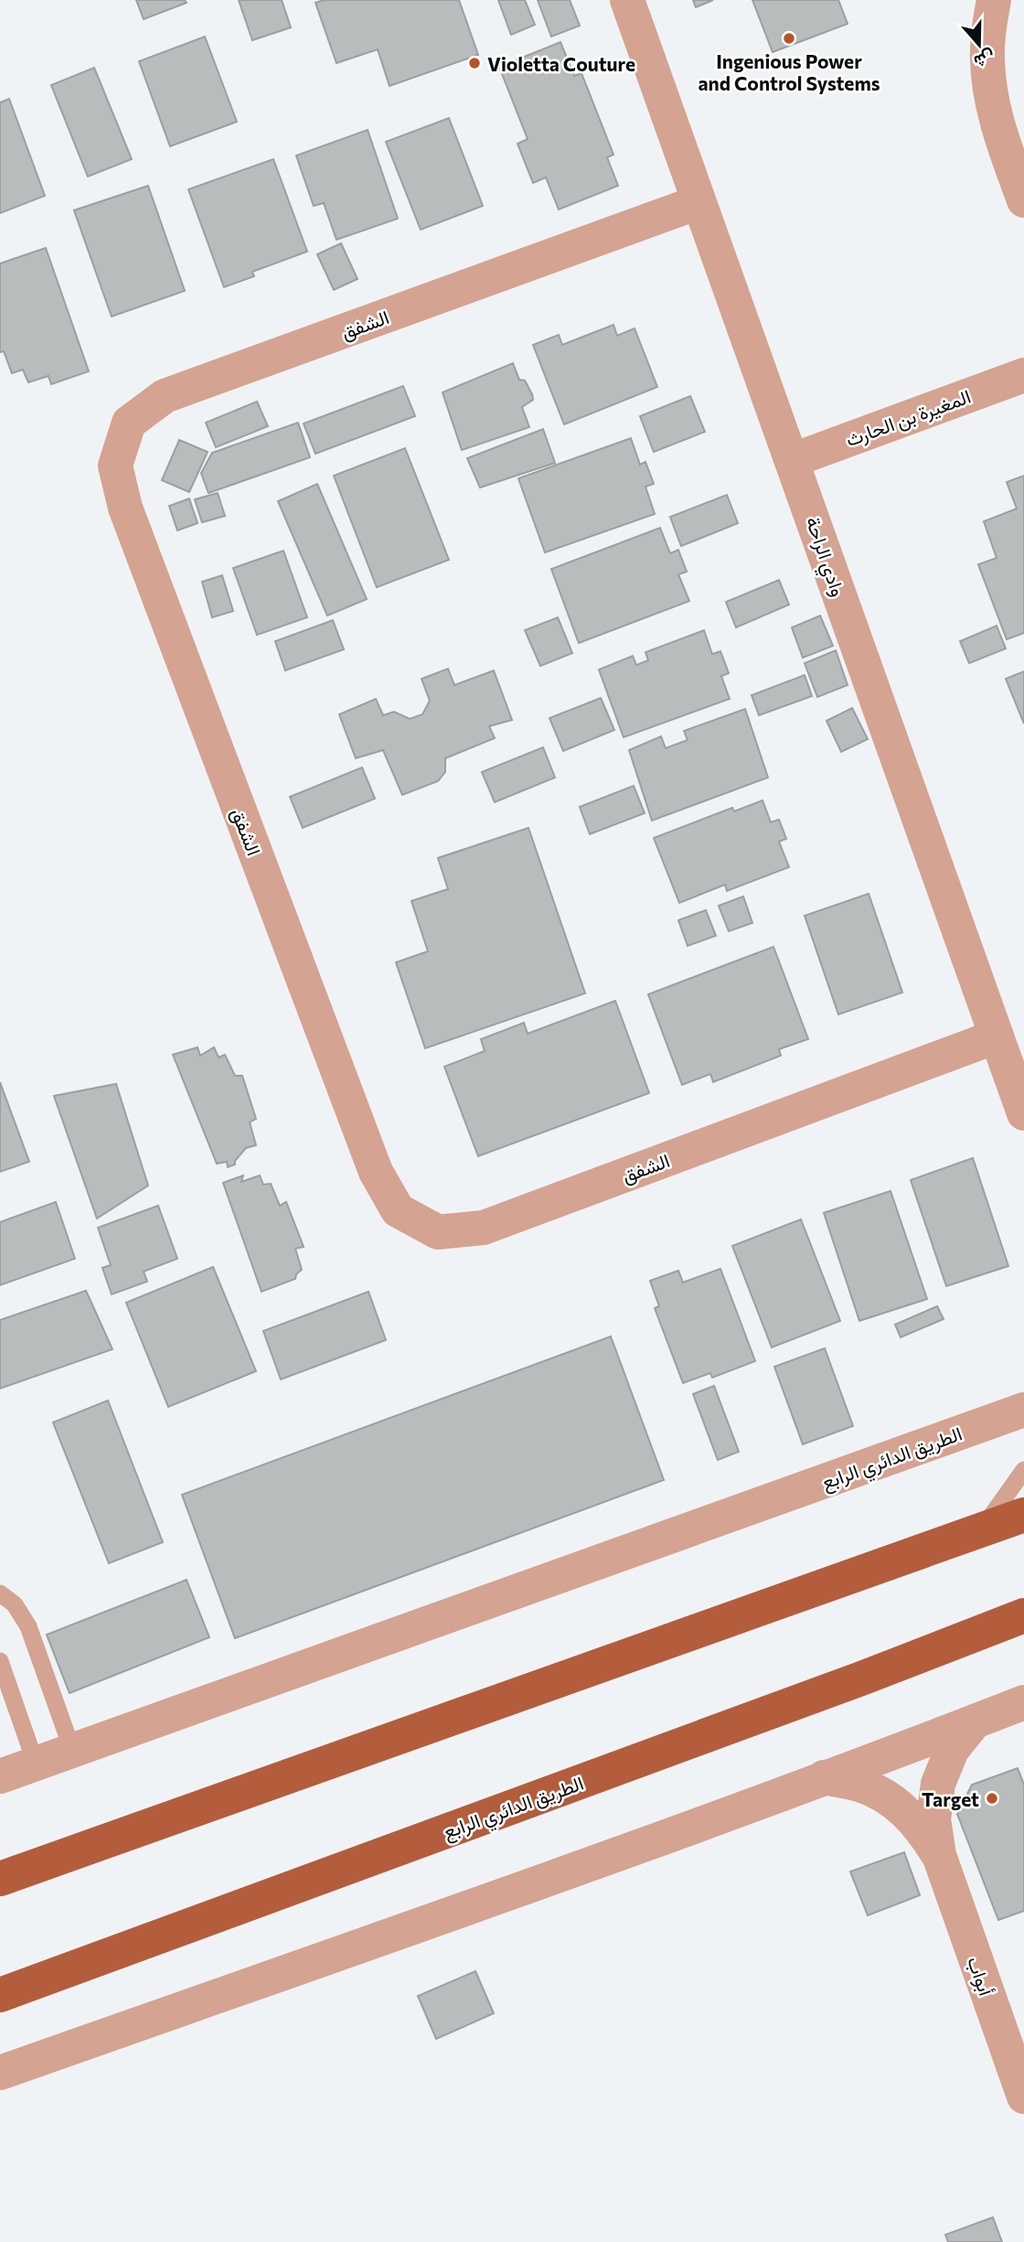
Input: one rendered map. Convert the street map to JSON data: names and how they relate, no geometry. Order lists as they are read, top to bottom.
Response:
{
  "streets": {
    "main road": ["الطريق الدائري الرابع"],
    "street": [
      "الشفق",
      "المغيرة بن الحارث",
      "وادي الراحة",
      "أبواب"
    ]
  },
  "crossings": [
    ["الشفق", "وادي الراحة"],
    ["المغيرة بن الحارث", "وادي الراحة"]
  ],
  "places": ["Ingenious Power and Control Systems", "Violetta Couture", "Target"],
  "north": "bottom"
}
